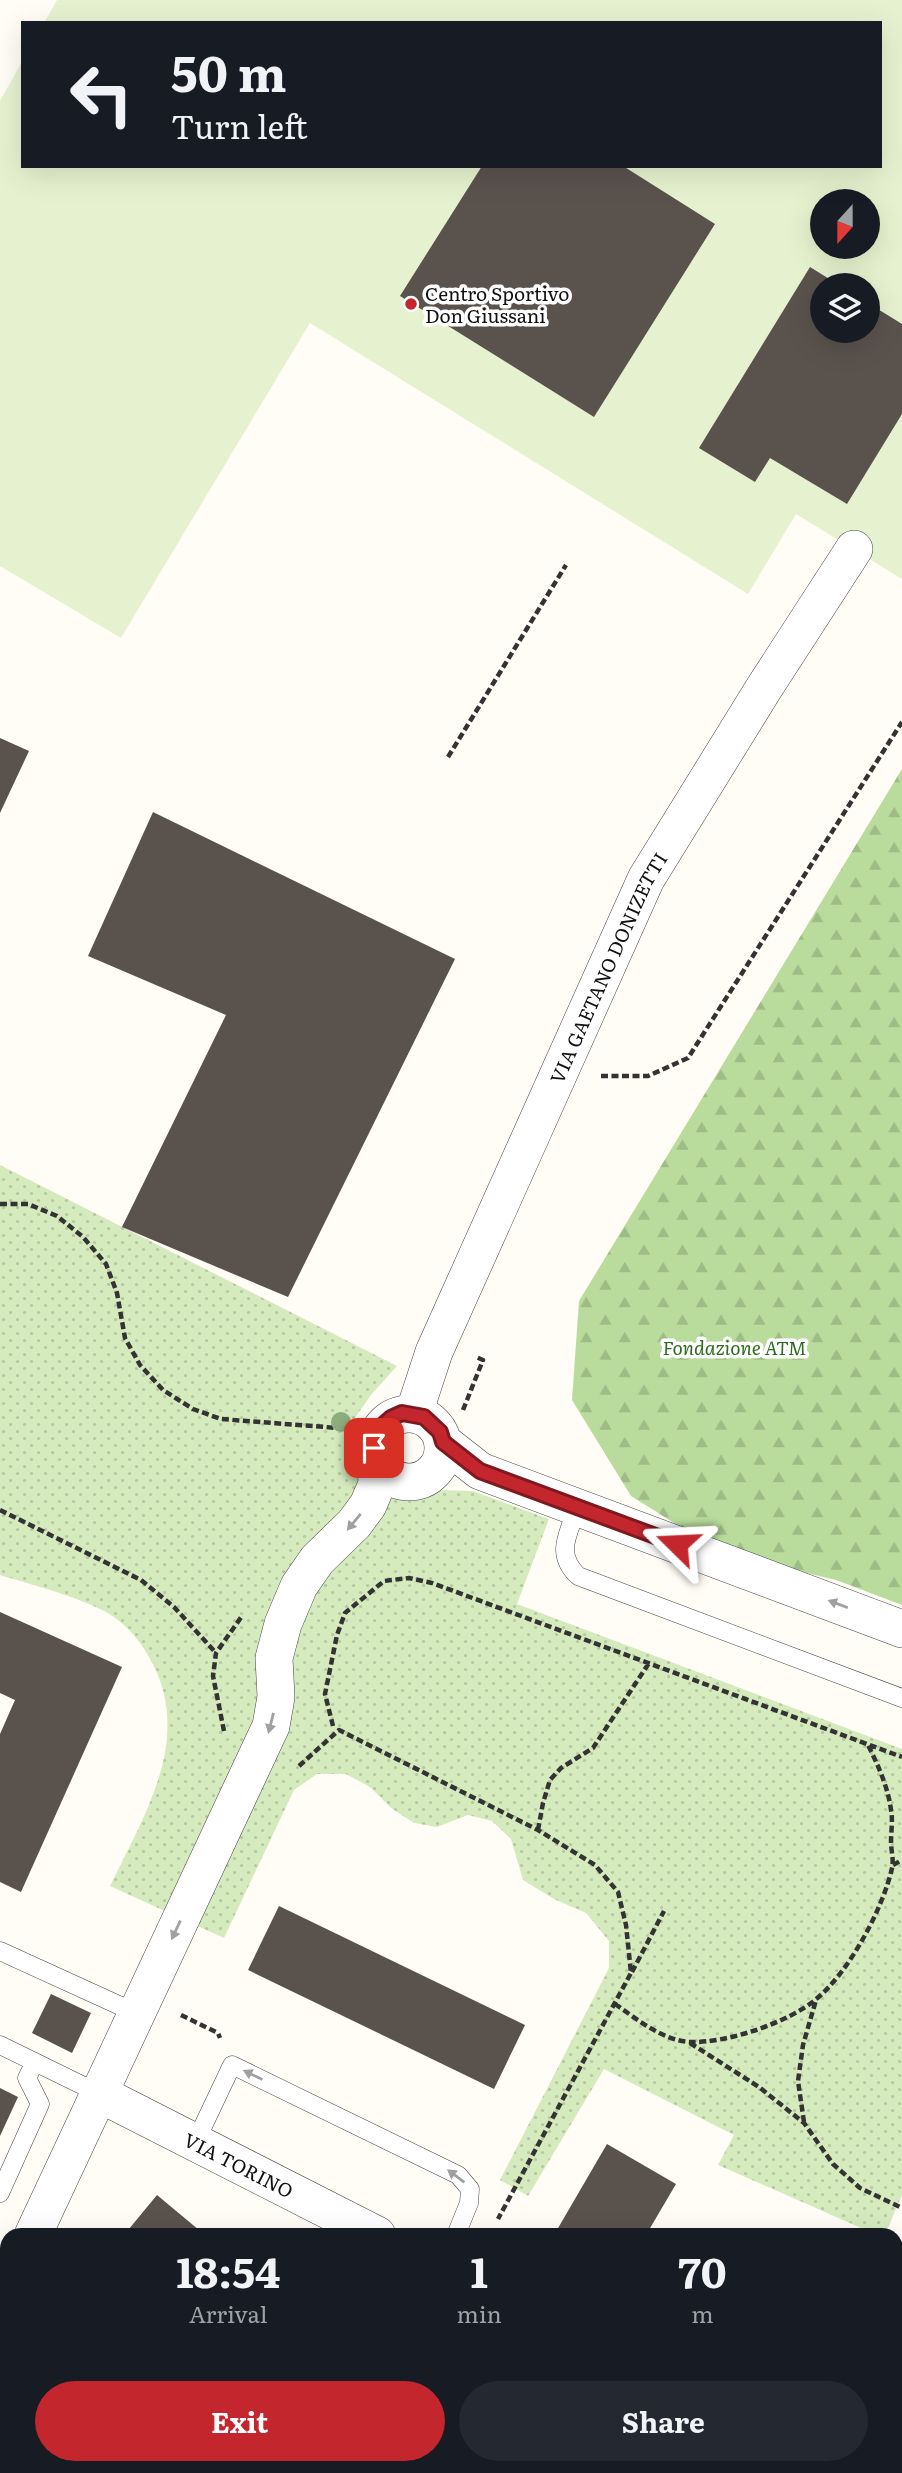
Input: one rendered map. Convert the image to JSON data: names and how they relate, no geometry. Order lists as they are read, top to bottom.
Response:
{
  "streets": {
    "street": ["VIA GAETANO DONIZETTI", "VIA TORINO"]
  },
  "parks": ["Fondazione ATM"],
  "places": ["Centro Sportivo Don Giussani"],
  "north": "bottom",
  "page": {
    "turn": ["50 m", "Turn left"],
    "eta": [
      "18:54",
      "Arrival",
      "1",
      "min",
      "70",
      "m"
    ],
    "buttons": ["Exit", "Share"]
  }
}
